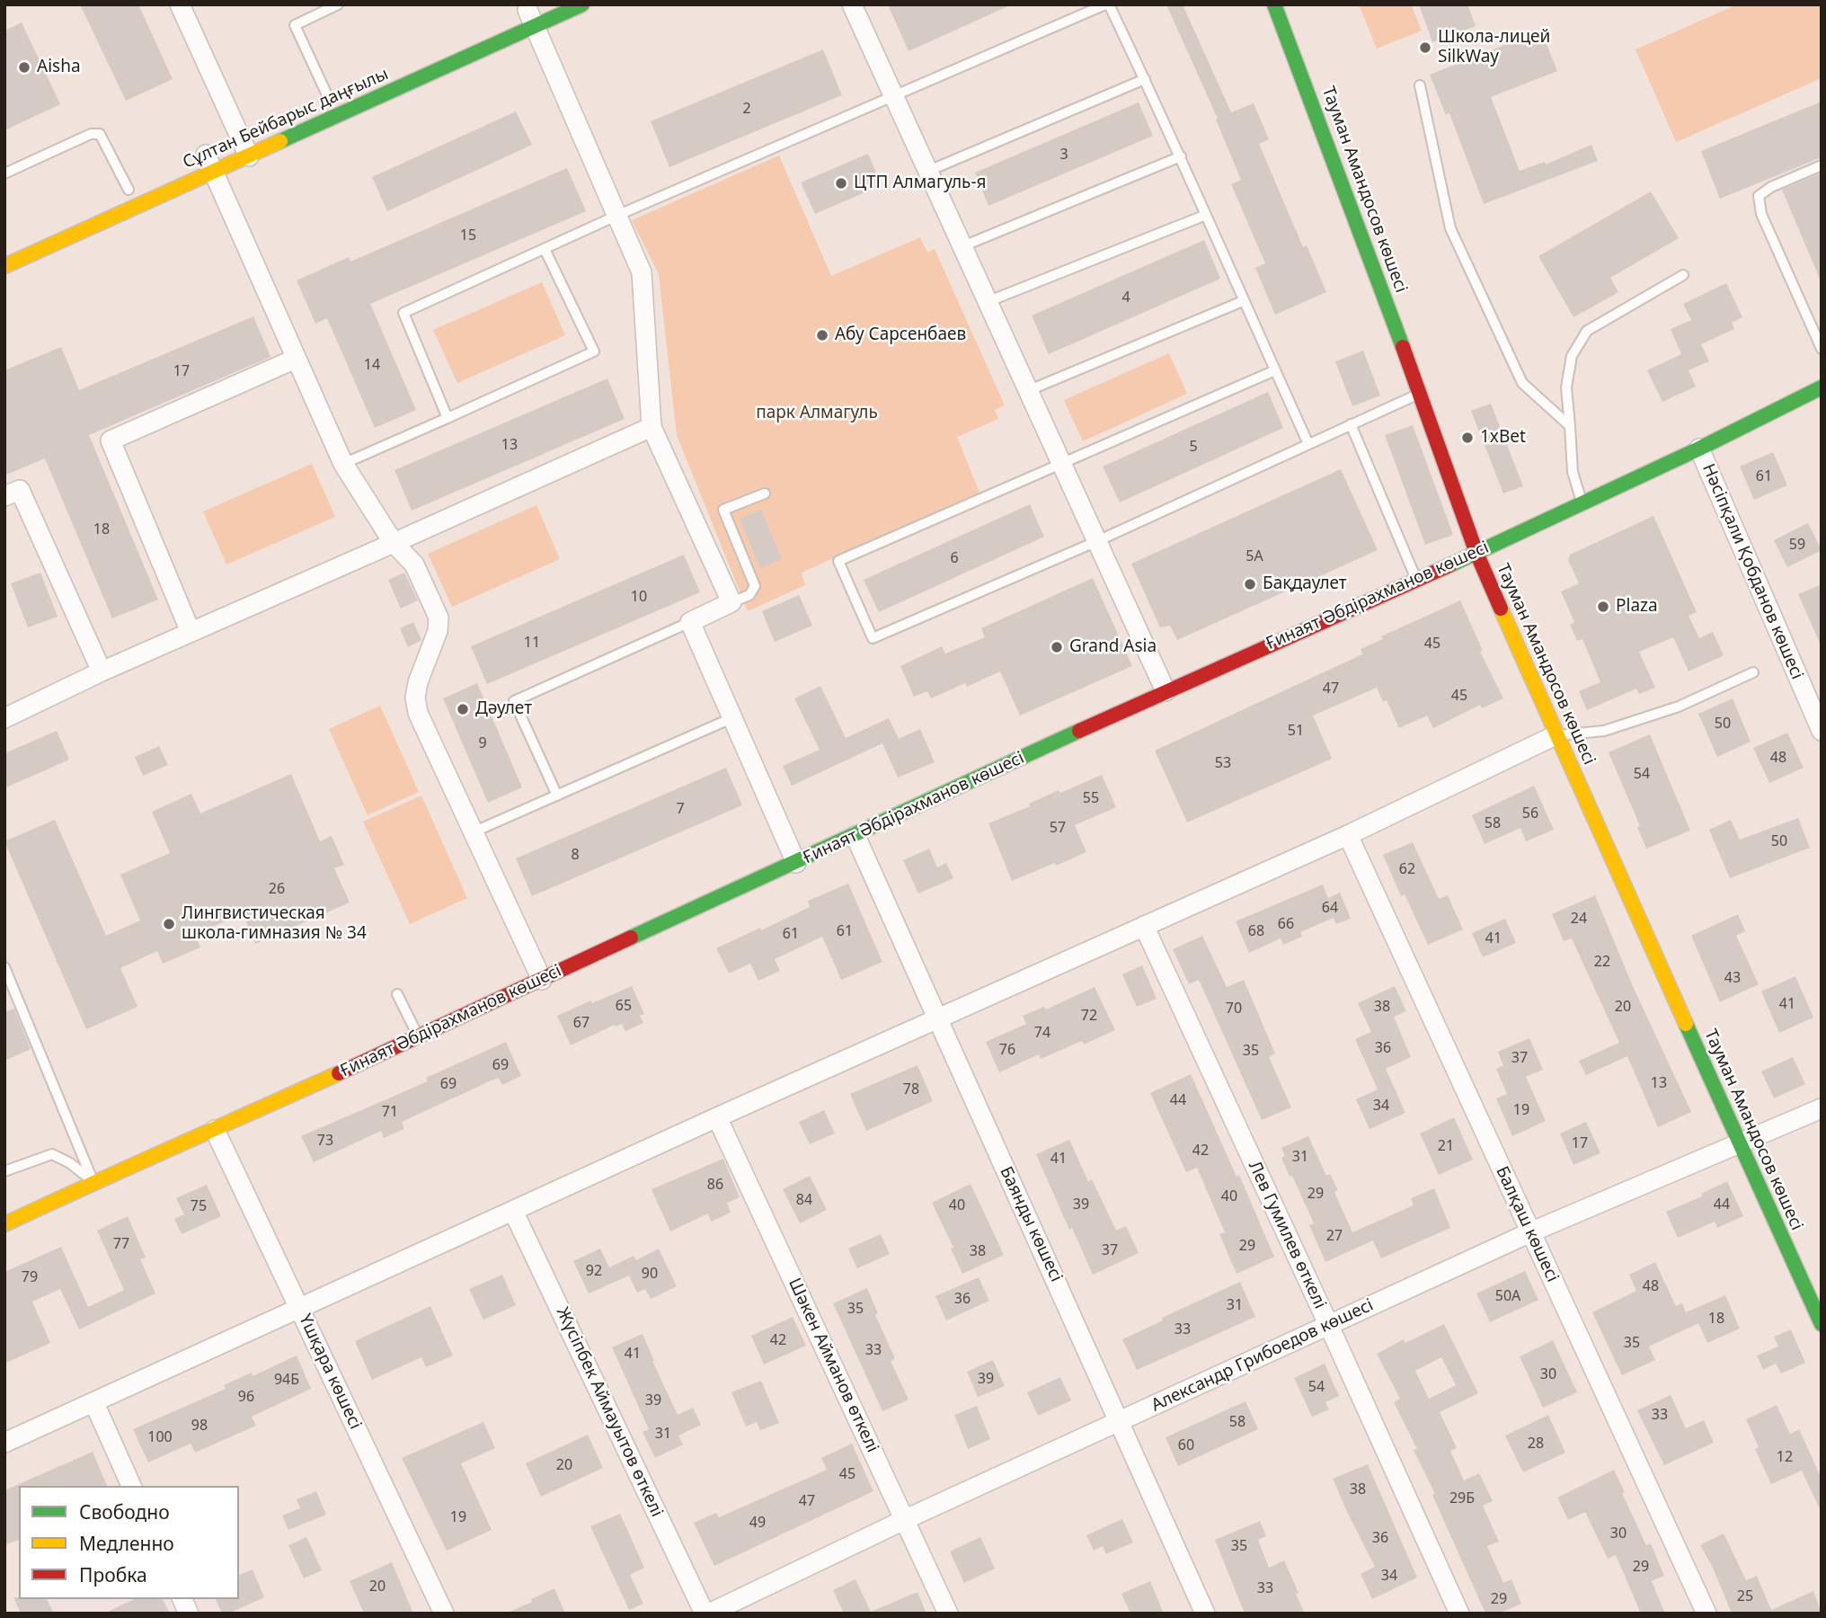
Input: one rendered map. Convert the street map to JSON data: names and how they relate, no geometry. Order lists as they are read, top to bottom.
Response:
{
  "streets": {
    "main road": ["Сұлтан Бейбарыс даңғылы", "Тауман Амандосов көшесі", "Ғинаят Әбдірахманов көшесі"],
    "street": [
      "Нәсіпқали Қобданов көшесі",
      "Баянды көшесі",
      "Балқаш көшесі",
      "Лев Гумилев өткелі",
      "Александр Грибоедов көшесі",
      "Шәкен Айманов өткелі",
      "Үшқара көшесі",
      "Жүсіпбек Аймауытов өткелі"
    ]
  },
  "crossings": [
    ["Тауман Амандосов көшесі", "Ғинаят Әбдірахманов көшесі"],
    ["Тауман Амандосов көшесі", "Александр Грибоедов көшесі"],
    ["Нәсіпқали Қобданов көшесі", "Ғинаят Әбдірахманов көшесі"],
    ["Ғинаят Әбдірахманов көшесі", "Баянды көшесі"],
    ["Ғинаят Әбдірахманов көшесі", "Үшқара көшесі"],
    ["Баянды көшесі", "Александр Грибоедов көшесі"],
    ["Балқаш көшесі", "Александр Грибоедов көшесі"],
    ["Лев Гумилев өткелі", "Александр Грибоедов көшесі"],
    ["Александр Грибоедов көшесі", "Шәкен Айманов өткелі"],
    ["Александр Грибоедов көшесі", "Жүсіпбек Аймауытов өткелі"]
  ],
  "parks": ["парк Алмагуль"],
  "places": [
    "Школа-лицей SilkWay",
    "Aisha",
    "ЦТП Алмагуль-я",
    "Абу Сарсенбаев",
    "1xBet",
    "Бақдаулет",
    "Plaza",
    "Grand Asia",
    "Дәулет",
    "Лингвистическая школа-гимназия № 34"
  ],
  "house_numbers": [
    "2",
    "3",
    "15",
    "4",
    "14",
    "17",
    "13",
    "5",
    "61",
    "18",
    "59",
    "5А",
    "6",
    "10",
    "11",
    "45",
    "47",
    "45",
    "50",
    "51",
    "9",
    "48",
    "53",
    "54",
    "55",
    "7",
    "56",
    "58",
    "57",
    "50",
    "8",
    "62",
    "26",
    "64",
    "24",
    "66",
    "61",
    "68",
    "61",
    "41",
    "22",
    "43",
    "41",
    "65",
    "38",
    "20",
    "70",
    "72",
    "67",
    "74",
    "36",
    "76",
    "35",
    "37",
    "69",
    "13",
    "69",
    "78",
    "44",
    "34",
    "19",
    "71",
    "73",
    "17",
    "21",
    "42",
    "31",
    "41",
    "86",
    "29",
    "40",
    "84",
    "39",
    "44",
    "40",
    "75",
    "27",
    "77",
    "29",
    "37",
    "38",
    "92",
    "90",
    "79",
    "48",
    "50А",
    "36",
    "31",
    "35",
    "18",
    "33",
    "42",
    "35",
    "33",
    "41",
    "30",
    "39",
    "94Б",
    "54",
    "96",
    "39",
    "33",
    "58",
    "98",
    "31",
    "100",
    "28",
    "60",
    "12",
    "20",
    "45",
    "38",
    "29Б",
    "47",
    "19",
    "49",
    "30",
    "36",
    "35",
    "29",
    "34",
    "20",
    "33",
    "25",
    "29"
  ],
  "legend": ["Свободно", "Медленно", "Пробка"]
}
